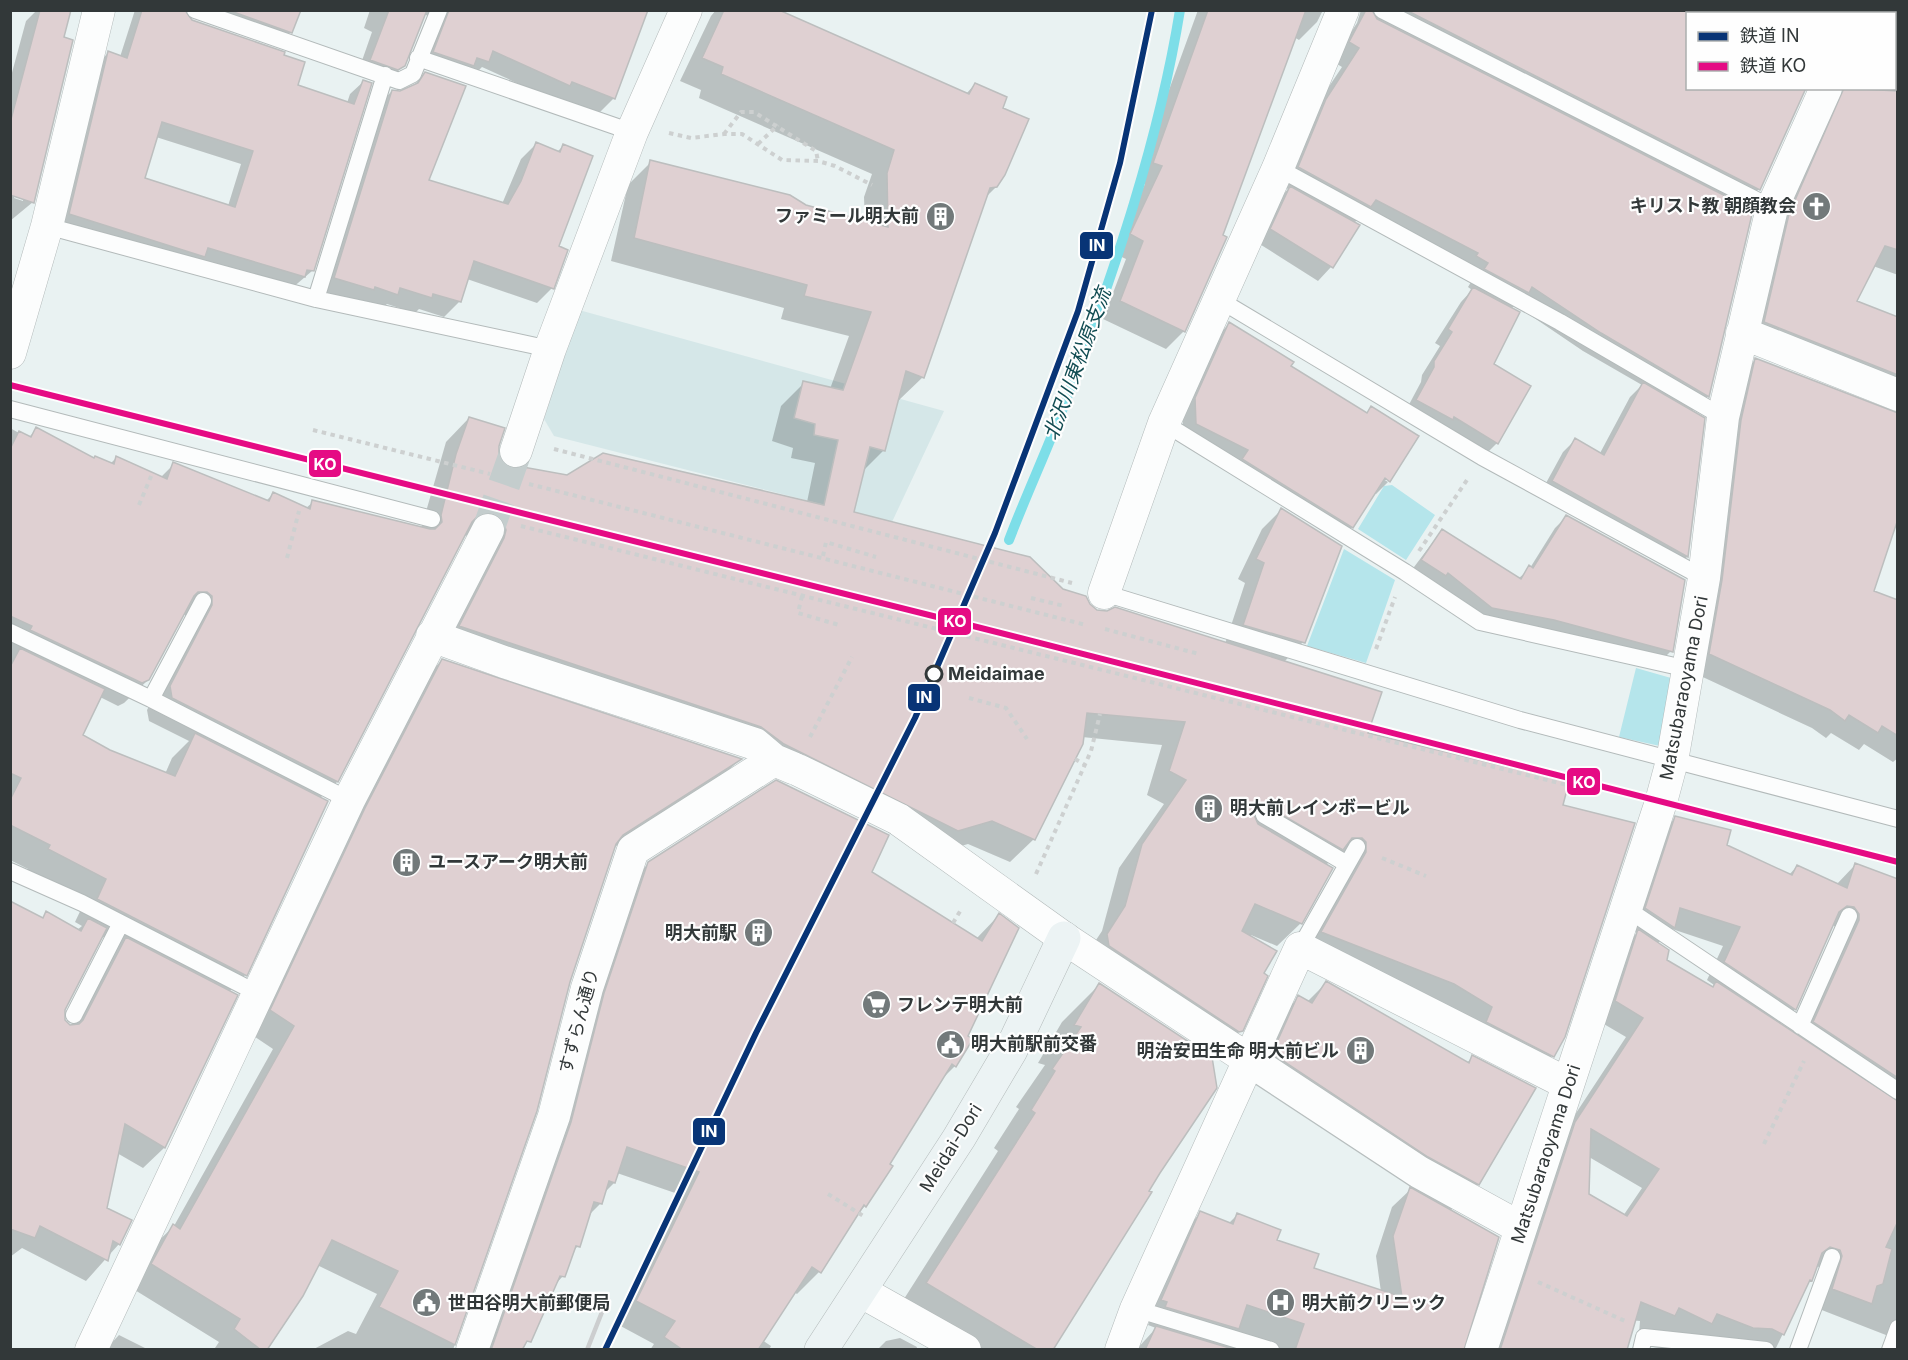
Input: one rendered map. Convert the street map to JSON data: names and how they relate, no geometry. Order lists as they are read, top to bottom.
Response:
{
  "streets": {
    "street": ["Matsubaraoyama Dori", "すずらん通り", "Meidai-Dori"]
  },
  "water": ["北沢川東松原支流"],
  "places": {
    "church": ["キリスト教 朝顔教会"],
    "building": [
      "ファミール明大前",
      "明大前レインボービル",
      "ユースアーク明大前",
      "明大前駅",
      "明治安田生命 明大前ビル"
    ],
    "other": ["Meidaimae"],
    "supermarket": ["フレンテ明大前"],
    "public building": ["明大前駅前交番", "世田谷明大前郵便局"],
    "hospital": ["明大前クリニック"]
  },
  "lines": ["rail line IN", "rail line KO"],
  "legend": ["鉄道 IN", "鉄道 KO"]
}
